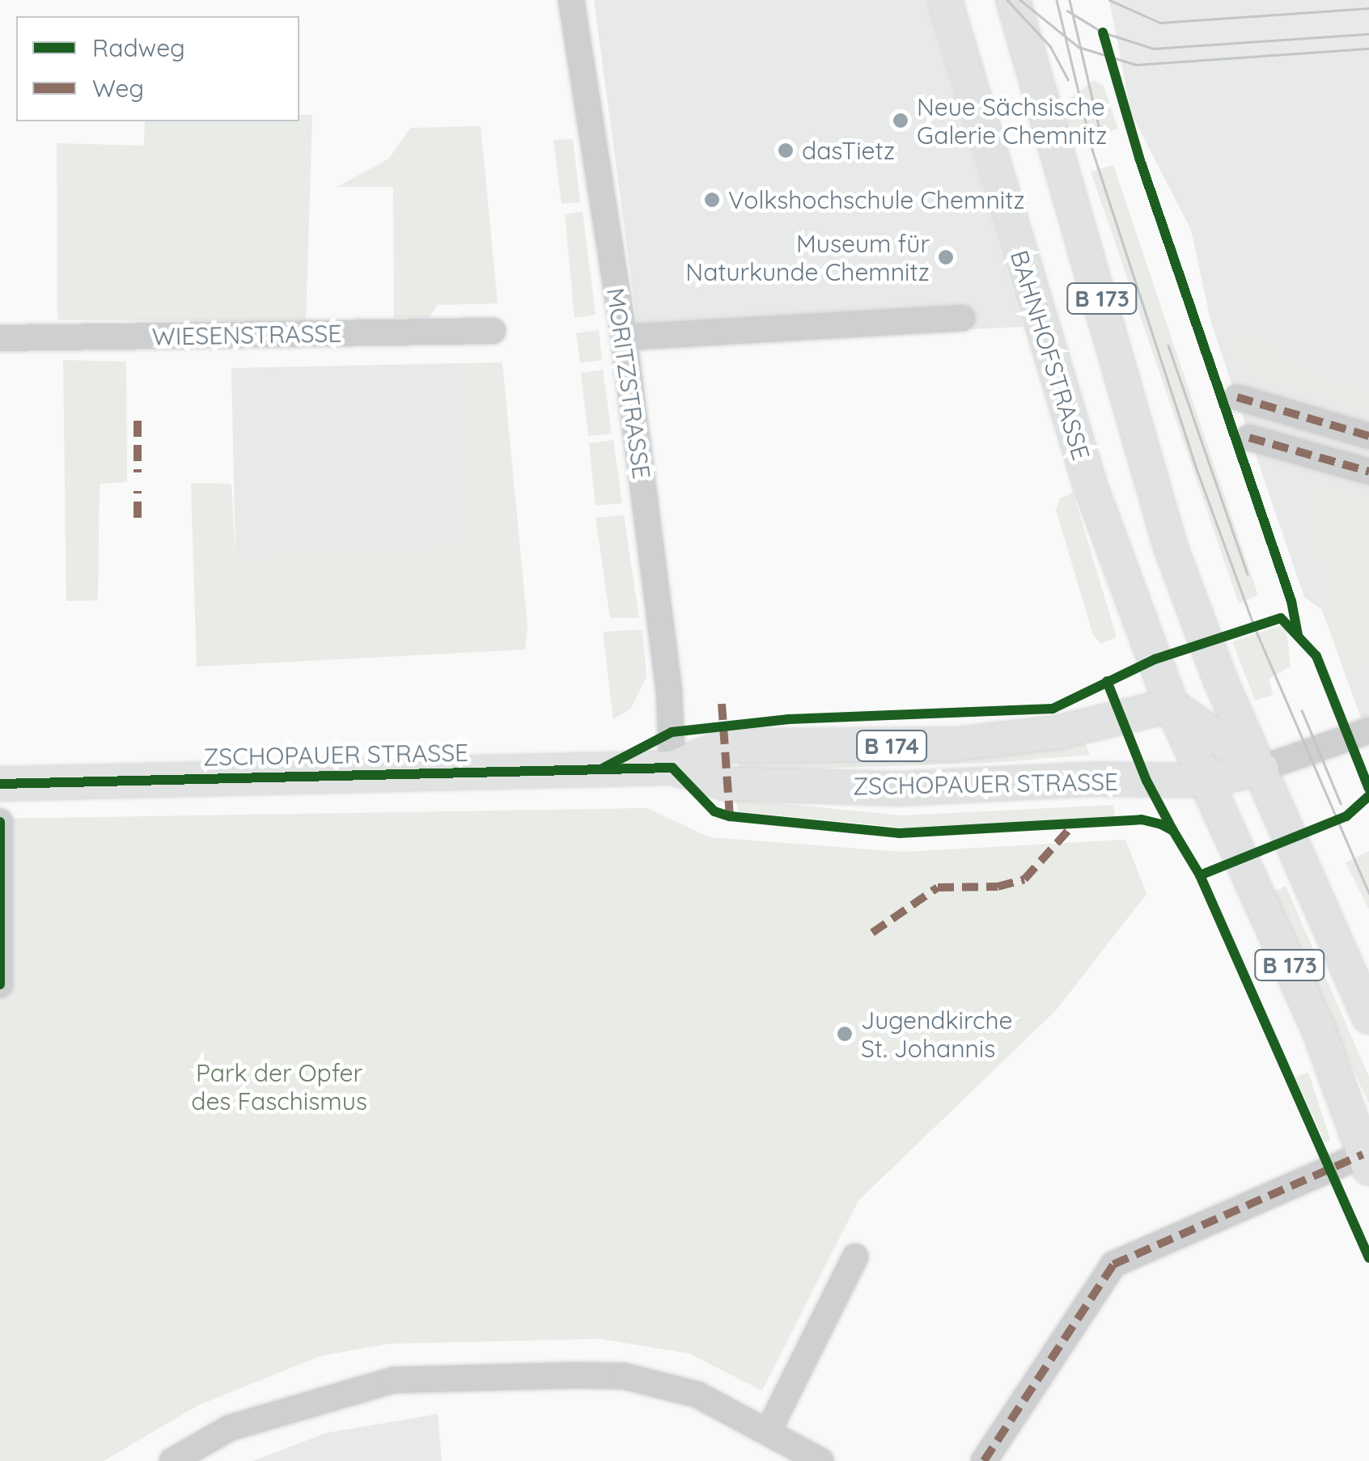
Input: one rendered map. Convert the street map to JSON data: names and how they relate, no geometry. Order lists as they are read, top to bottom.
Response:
{
  "streets": {
    "main road": [
      "B 173",
      "BAHNHOFSTRASSE",
      "B 174",
      "ZSCHOPAUER STRASSE"
    ],
    "street": ["WIESENSTRASSE", "MORITZSTRASSE"]
  },
  "crossings": [
    ["B 173", "ZSCHOPAUER STRASSE"],
    ["BAHNHOFSTRASSE", "ZSCHOPAUER STRASSE"],
    ["MORITZSTRASSE", "ZSCHOPAUER STRASSE"]
  ],
  "parks": ["Park der Opfer des Faschismus"],
  "places": [
    "Neue Sächsische Galerie Chemnitz",
    "dasTietz",
    "Volkshochschule Chemnitz",
    "Museum für Naturkunde Chemnitz",
    "Jugendkirche St. Johannis"
  ],
  "legend": ["Radweg", "Weg"]
}
